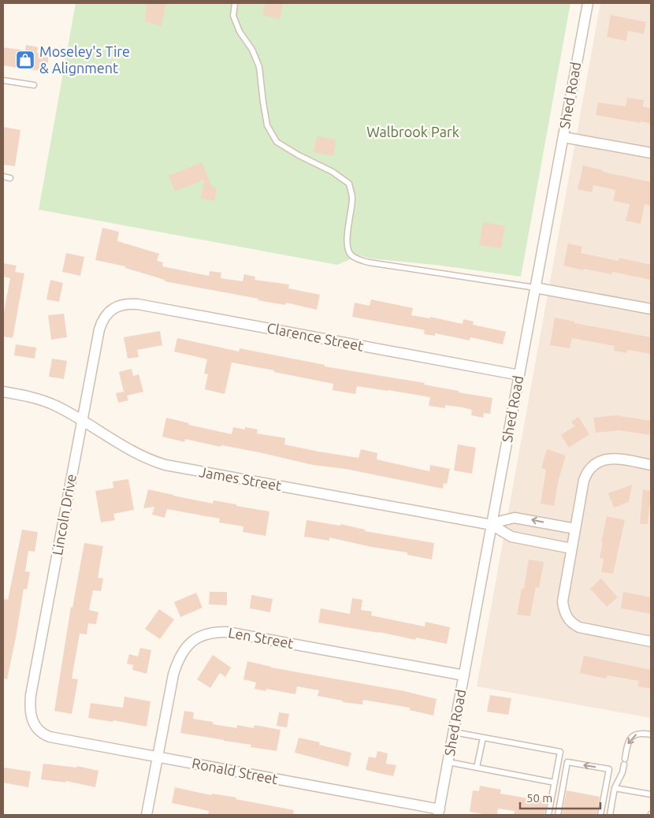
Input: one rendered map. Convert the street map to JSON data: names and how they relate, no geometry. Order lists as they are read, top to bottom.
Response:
{
  "streets": {
    "street": [
      "Shed Road",
      "Clarence Street",
      "James Street",
      "Lincoln Drive",
      "Len Street",
      "Ronald Street"
    ]
  },
  "crossings": [
    ["Shed Road", "Clarence Street"],
    ["Shed Road", "James Street"],
    ["Shed Road", "Len Street"],
    ["Shed Road", "Ronald Street"],
    ["Clarence Street", "Lincoln Drive"],
    ["James Street", "Lincoln Drive"],
    ["Lincoln Drive", "Ronald Street"],
    ["Len Street", "Ronald Street"]
  ],
  "parks": ["Walbrook Park"],
  "places": {
    "shop": ["Moseley's Tire & Alignment"]
  },
  "scale_bar": "50 m"
}
